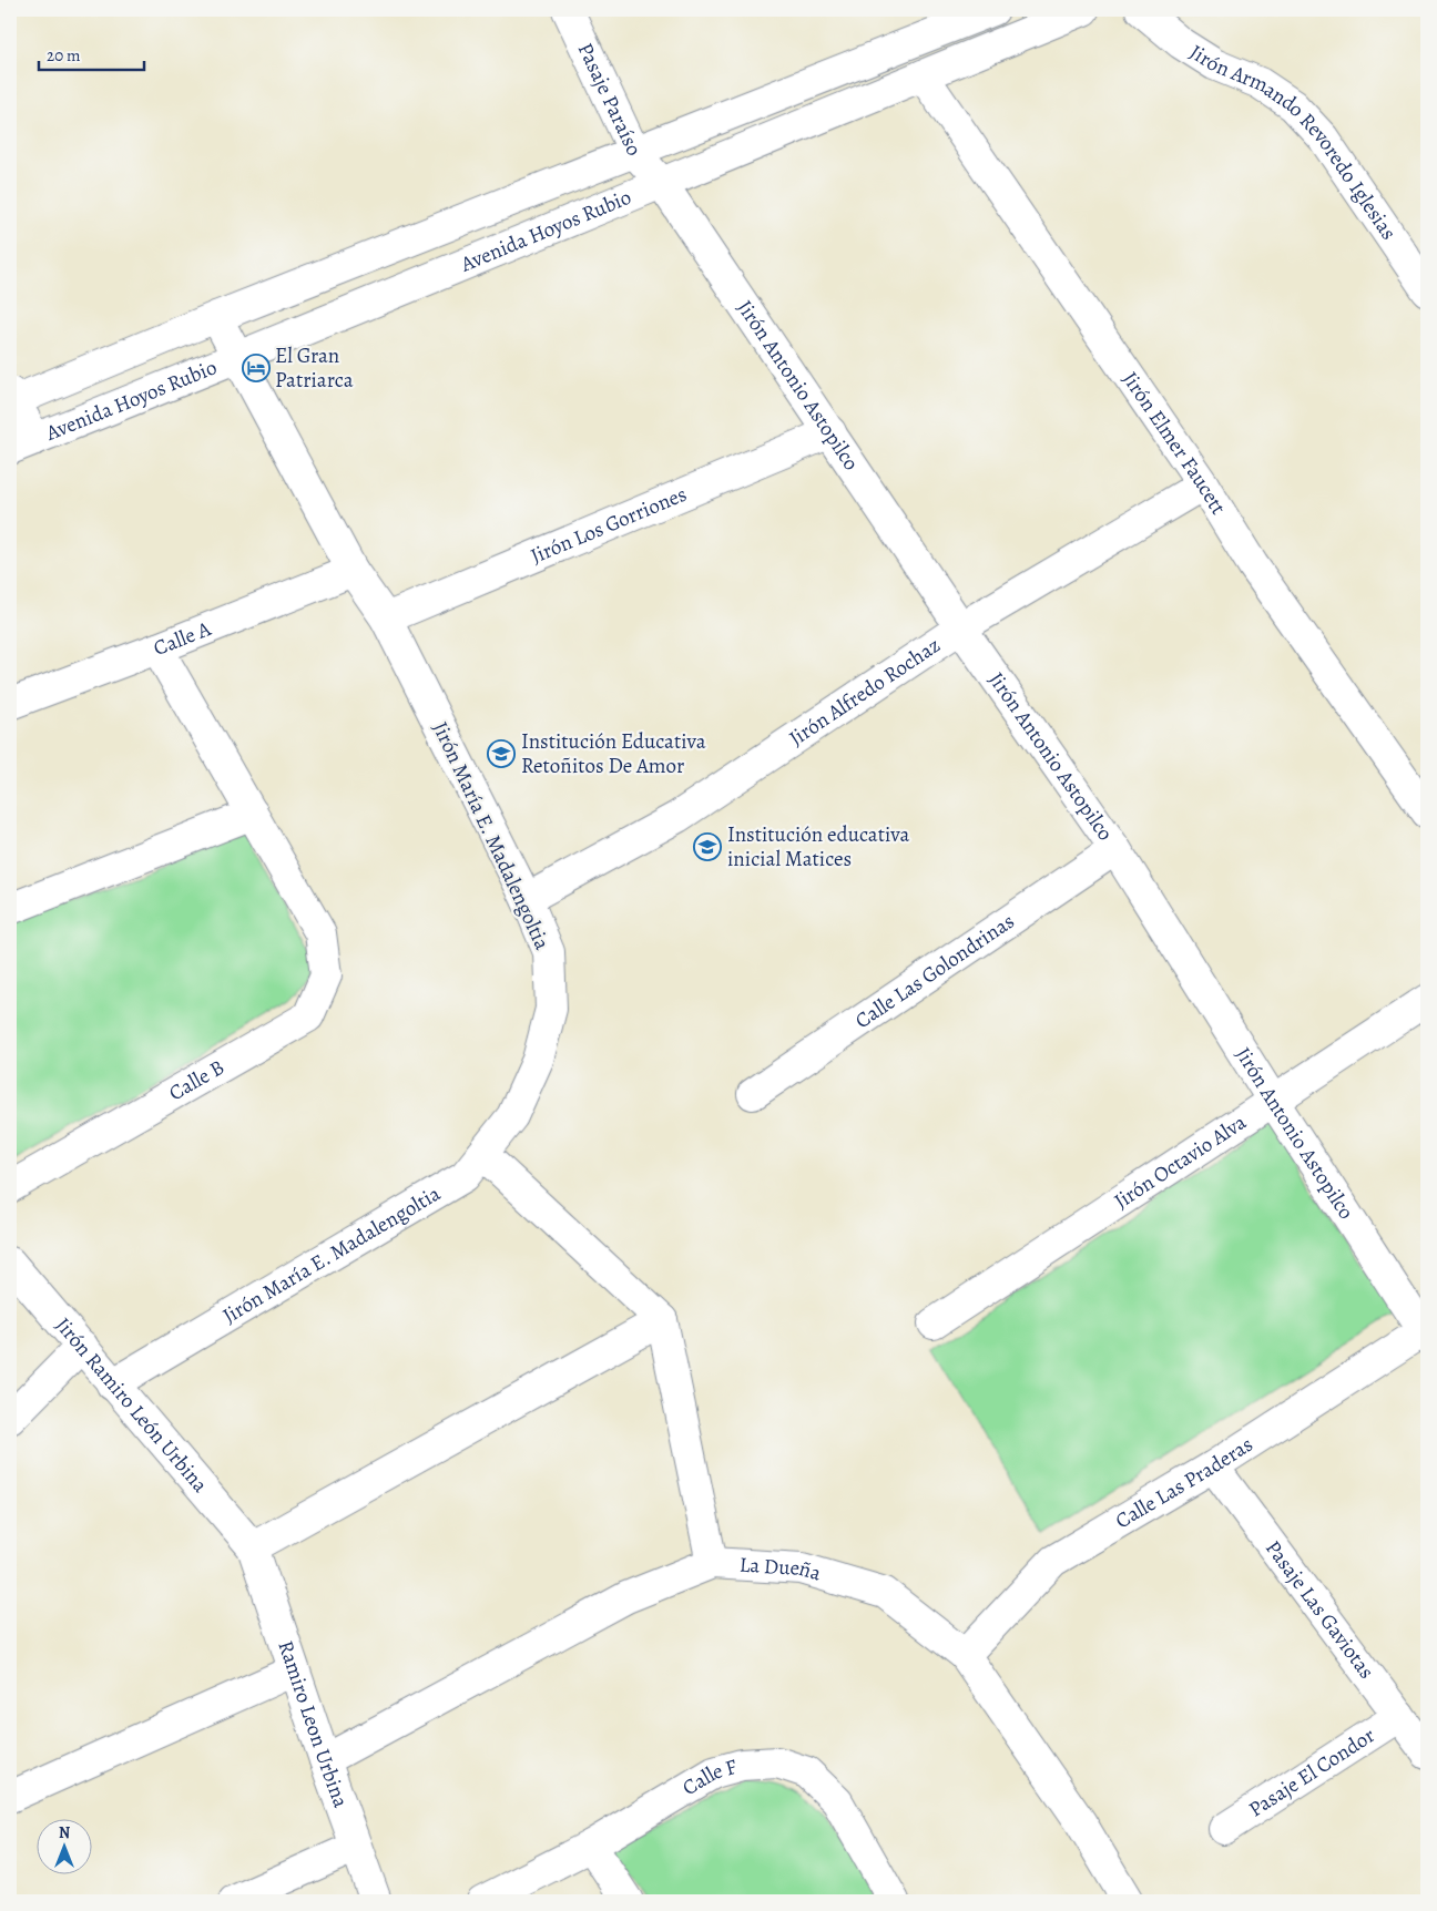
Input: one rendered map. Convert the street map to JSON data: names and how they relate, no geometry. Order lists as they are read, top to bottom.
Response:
{
  "streets": {
    "street": [
      "Pasaje Paraíso",
      "Jirón Armando Revoredo Iglesias",
      "Avenida Hoyos Rubio",
      "Jirón Antonio Astopilco",
      "Jirón Elmer Faucett",
      "Jirón Los Gorriones",
      "Calle A",
      "Jirón Alfredo Rochaz",
      "Jirón María E. Madalengoltia",
      "Calle Las Golondrinas",
      "Calle B",
      "Jirón Octavio Alva",
      "Jirón Ramiro León Urbina",
      "Calle Las Praderas",
      "La Dueña",
      "Pasaje Las Gaviotas",
      "Ramiro Leon Urbina",
      "Pasaje El Condor",
      "Calle F"
    ]
  },
  "crossings": [
    ["Pasaje Paraíso", "Avenida Hoyos Rubio"],
    ["Pasaje Paraíso", "Jirón Antonio Astopilco"],
    ["Avenida Hoyos Rubio", "Jirón Antonio Astopilco"],
    ["Avenida Hoyos Rubio", "Jirón Elmer Faucett"],
    ["Avenida Hoyos Rubio", "Jirón María E. Madalengoltia"],
    ["Jirón Antonio Astopilco", "Jirón Los Gorriones"],
    ["Jirón Antonio Astopilco", "Jirón Alfredo Rochaz"],
    ["Jirón Antonio Astopilco", "Calle Las Golondrinas"],
    ["Jirón Antonio Astopilco", "Jirón Octavio Alva"],
    ["Jirón Antonio Astopilco", "Calle Las Praderas"],
    ["Jirón Elmer Faucett", "Jirón Alfredo Rochaz"],
    ["Jirón Los Gorriones", "Jirón María E. Madalengoltia"],
    ["Calle A", "Jirón María E. Madalengoltia"],
    ["Jirón Alfredo Rochaz", "Jirón María E. Madalengoltia"],
    ["Jirón María E. Madalengoltia", "Jirón Ramiro León Urbina"],
    ["Jirón Ramiro León Urbina", "Ramiro Leon Urbina"],
    ["Calle Las Praderas", "La Dueña"],
    ["Calle Las Praderas", "Pasaje Las Gaviotas"],
    ["La Dueña", "Ramiro Leon Urbina"],
    ["Pasaje Las Gaviotas", "Pasaje El Condor"]
  ],
  "places": {
    "hotel": ["El Gran Patriarca"],
    "school or university": ["Institución Educativa Retoñitos De Amor", "Institución educativa inicial Matices"]
  },
  "scale_bar": "20 m",
  "north": "top"
}
